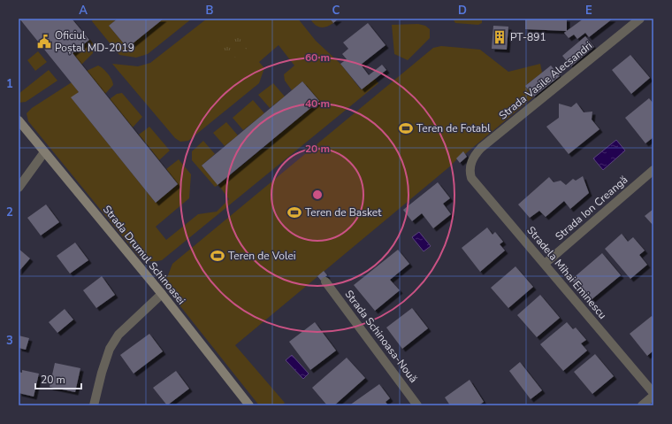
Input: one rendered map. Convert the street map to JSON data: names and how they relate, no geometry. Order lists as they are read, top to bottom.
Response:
{
  "streets": {
    "street": [
      "Strada Vasile Alecsandri",
      "Strada Ion Creangă",
      "Strada Drumul Schinoasei",
      "Stradela Mihai Eminescu",
      "Strada Schinoasa-Nouă"
    ]
  },
  "crossings": [
    ["Strada Vasile Alecsandri", "Stradela Mihai Eminescu"],
    ["Strada Ion Creangă", "Stradela Mihai Eminescu"]
  ],
  "places": {
    "building": ["PT-891"],
    "public building": ["Oficiul Poștal MD-2019"],
    "sports": ["Teren de Fotabl", "Teren de Basket", "Teren de Volei"]
  },
  "scale_bar": "20 m",
  "grid": {
    "columns": [
      "A",
      "B",
      "C",
      "D",
      "E"
    ],
    "rows": ["1", "2", "3"]
  },
  "rings": ["60 m", "40 m", "20 m"]
}
